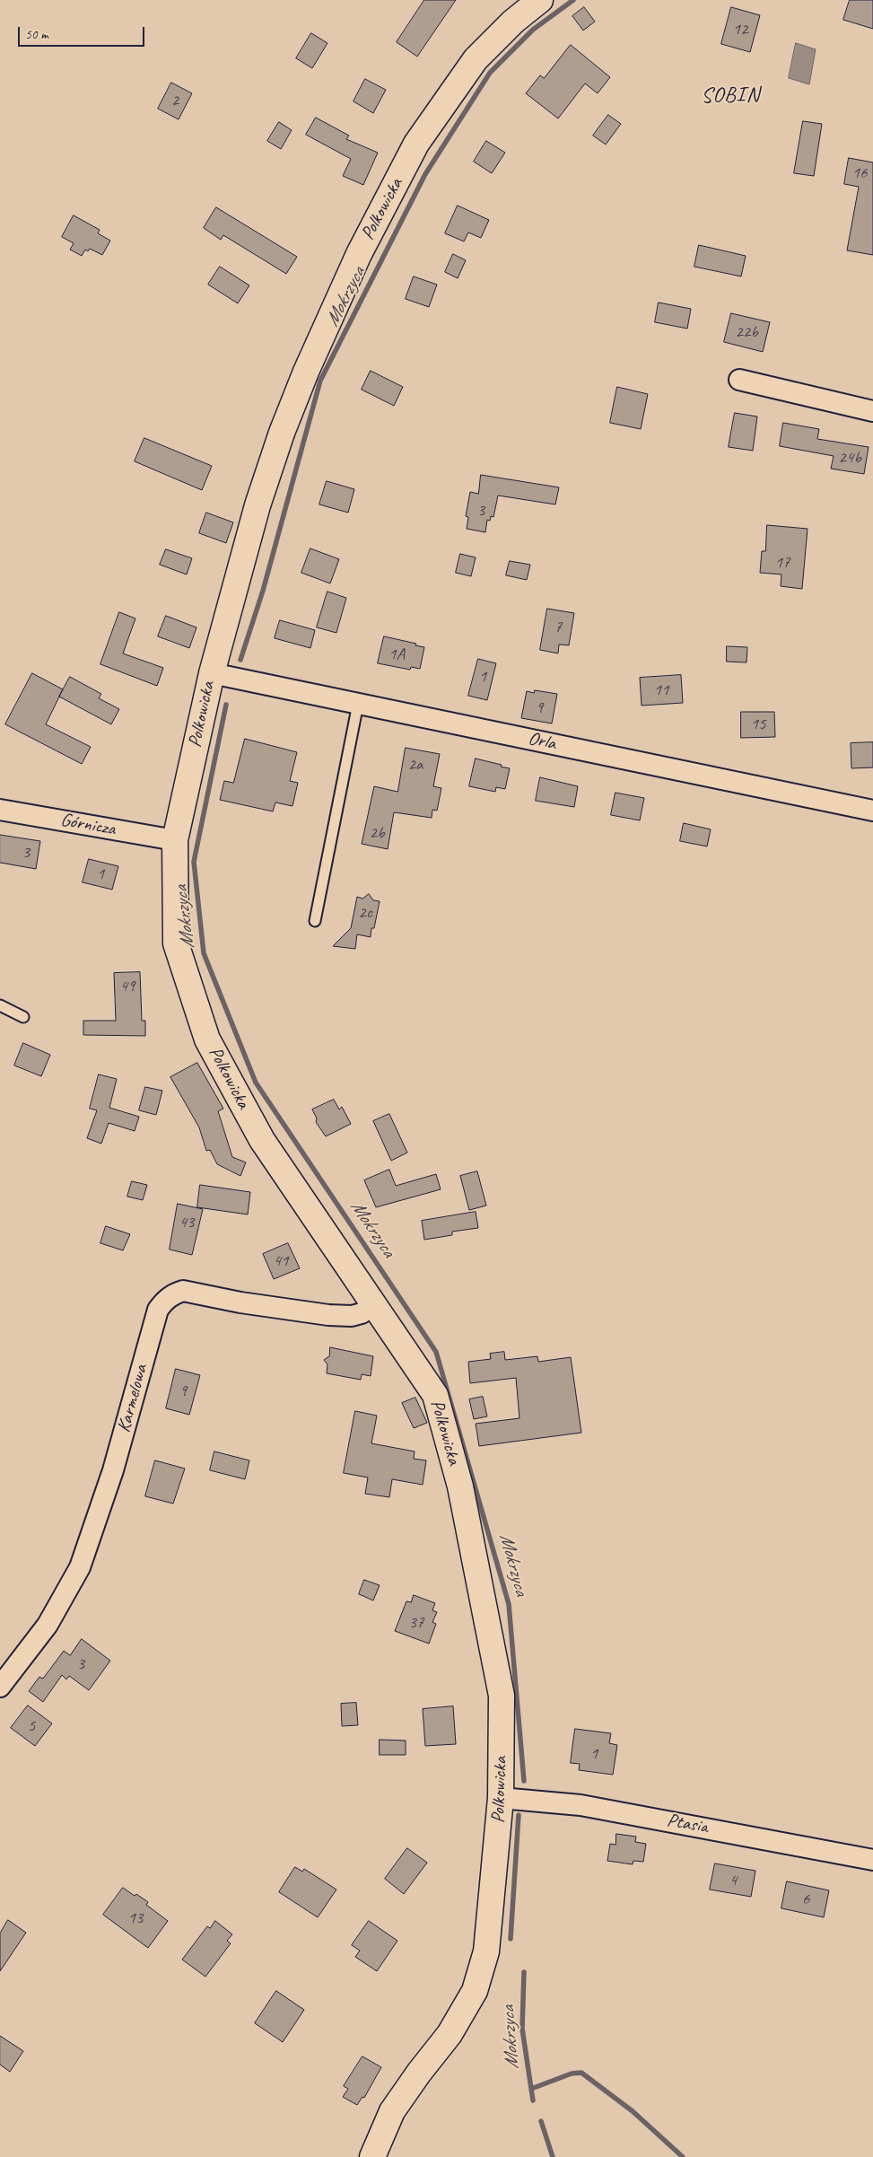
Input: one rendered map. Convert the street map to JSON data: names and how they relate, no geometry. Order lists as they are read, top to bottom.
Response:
{
  "streets": {
    "street": [
      "Polkowicka",
      "Orla",
      "Górnicza",
      "Karmelowa",
      "Ptasia"
    ]
  },
  "crossings": [
    ["Polkowicka", "Orla"],
    ["Polkowicka", "Górnicza"],
    ["Polkowicka", "Karmelowa"],
    ["Polkowicka", "Ptasia"]
  ],
  "districts": ["SOBIN"],
  "water": ["Mokrzyca"],
  "house_numbers": [
    "12",
    "2",
    "16",
    "22b",
    "24b",
    "3",
    "17",
    "7",
    "1A",
    "1",
    "11",
    "9",
    "15",
    "2a",
    "2b",
    "3",
    "1",
    "2c",
    "49",
    "43",
    "41",
    "9",
    "37",
    "3",
    "5",
    "1",
    "4",
    "6",
    "13"
  ],
  "scale_bar": "50 m"
}
